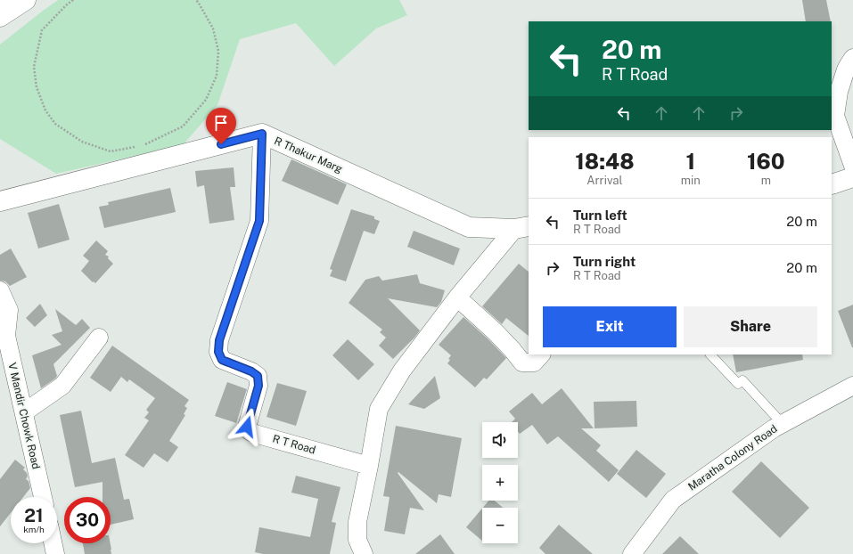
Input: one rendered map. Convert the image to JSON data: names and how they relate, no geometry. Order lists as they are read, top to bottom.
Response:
{
  "streets": {
    "street": [
      "R Thakur Marg",
      "V Mandir Chowk Road",
      "R T Road",
      "Maratha Colony Road"
    ]
  },
  "crossings": [
    ["R Thakur Marg", "R T Road"]
  ],
  "page": {
    "turn": ["20 m", "R T Road"],
    "eta": [
      "18:48",
      "Arrival",
      "1",
      "min",
      "160",
      "m"
    ],
    "list": [
      {
        "name": "Turn left",
        "note": "R T Road",
        "value": "20 m"
      },
      {
        "name": "Turn right",
        "note": "R T Road",
        "value": "20 m"
      }
    ],
    "buttons": ["Exit", "Share"],
    "map_buttons": ["+", "−"],
    "speed": "21 km/h",
    "limit": "30"
  }
}
